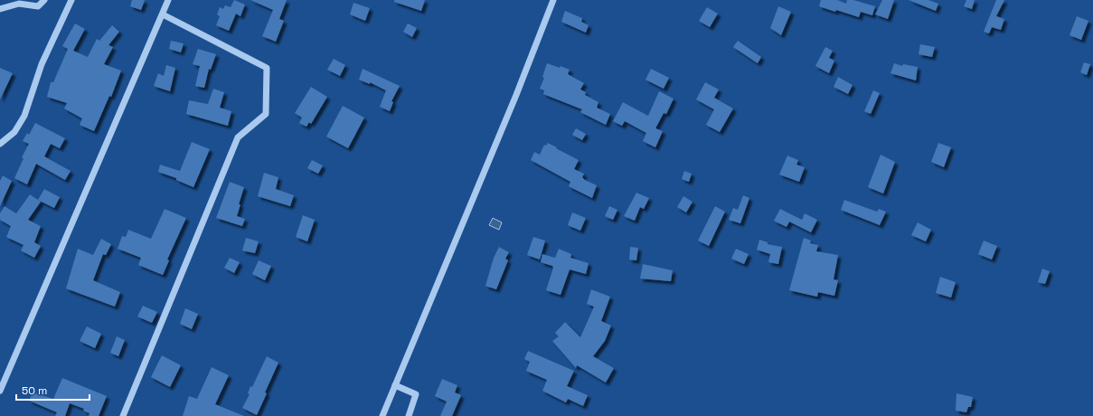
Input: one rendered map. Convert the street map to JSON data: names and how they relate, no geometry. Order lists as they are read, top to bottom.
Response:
{
  "scale_bar": "50 m"
}
